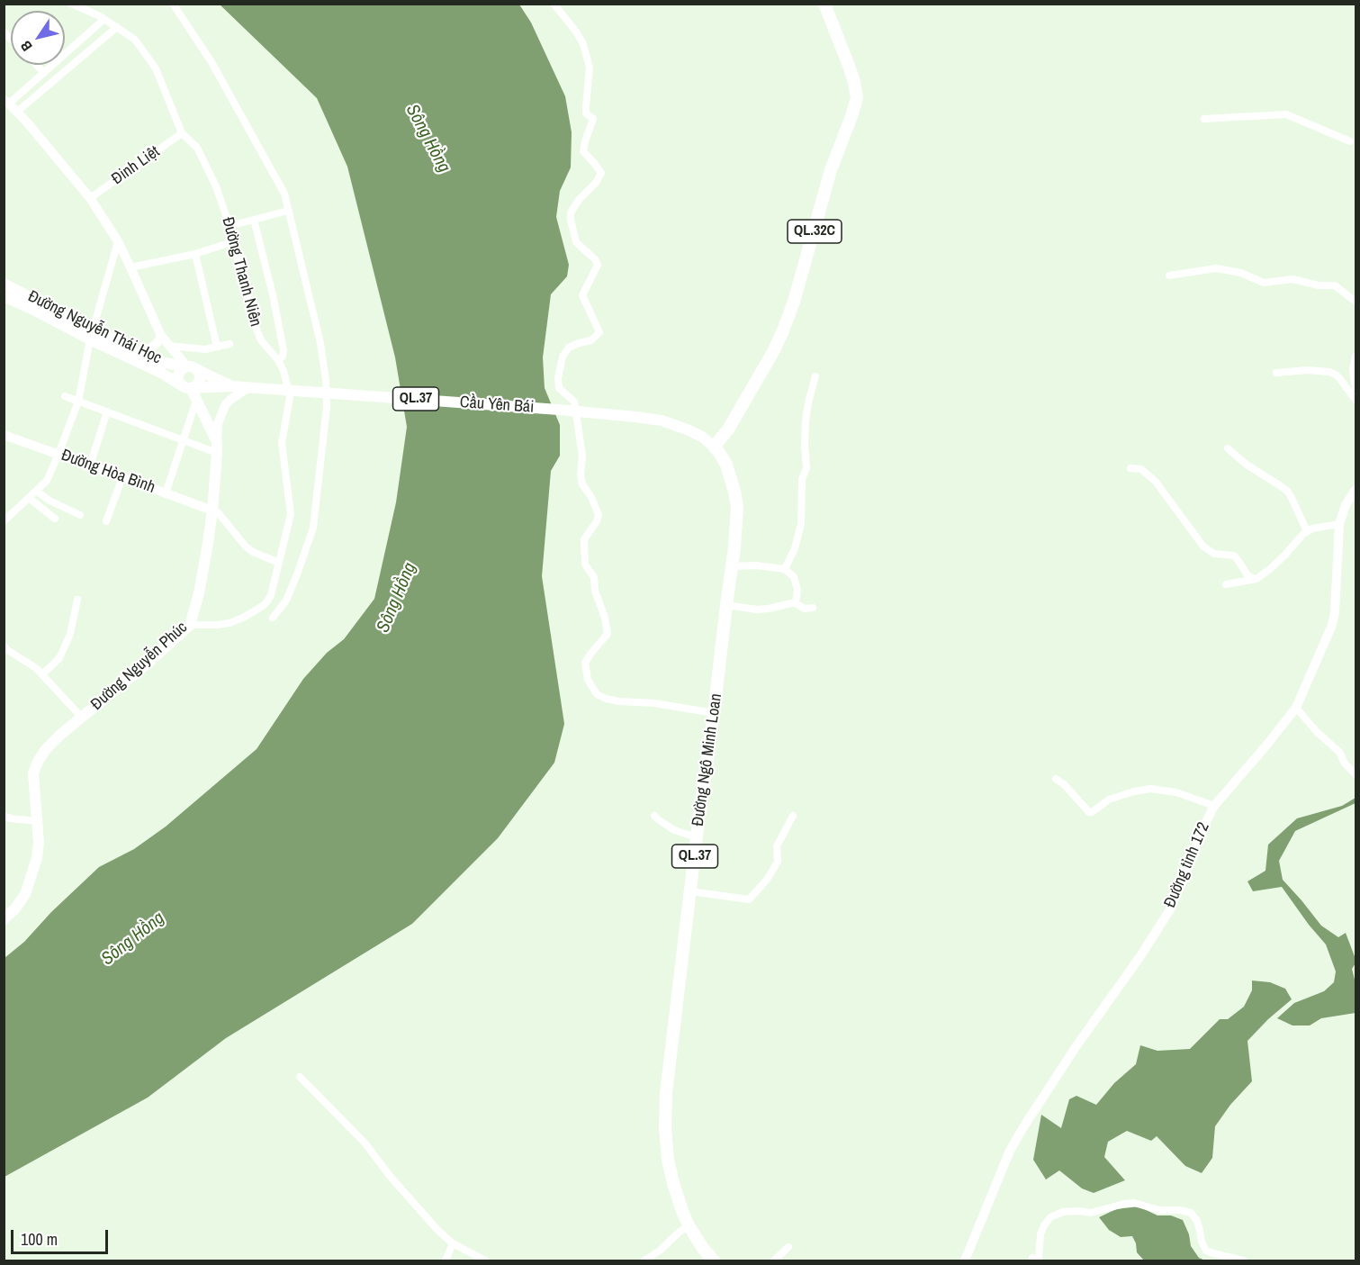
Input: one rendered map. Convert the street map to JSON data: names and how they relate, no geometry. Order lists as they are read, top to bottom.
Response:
{
  "streets": {
    "highway": ["QL.32C", "QL.37", "Đường Ngô Minh Loan"],
    "main road": [
      "Đường Nguyễn Thái Học",
      "Cầu Yên Bái",
      "Đường Hòa Bình",
      "Đường Nguyễn Phúc",
      "Đường tỉnh 172"
    ],
    "street": ["Đinh Liệt", "Đường Thanh Niên"]
  },
  "crossings": [
    ["Đinh Liệt", "Đường Thanh Niên"],
    ["QL.32C", "Đường Ngô Minh Loan"],
    ["Đường Thanh Niên", "Đường Nguyễn Phúc"],
    ["Đường Nguyễn Thái Học", "Cầu Yên Bái"],
    ["Cầu Yên Bái", "Đường Ngô Minh Loan"],
    ["Đường Hòa Bình", "Đường Nguyễn Phúc"]
  ],
  "water": ["Sông Hồng"],
  "scale_bar": "100 m",
  "north": "bottom left"
}
